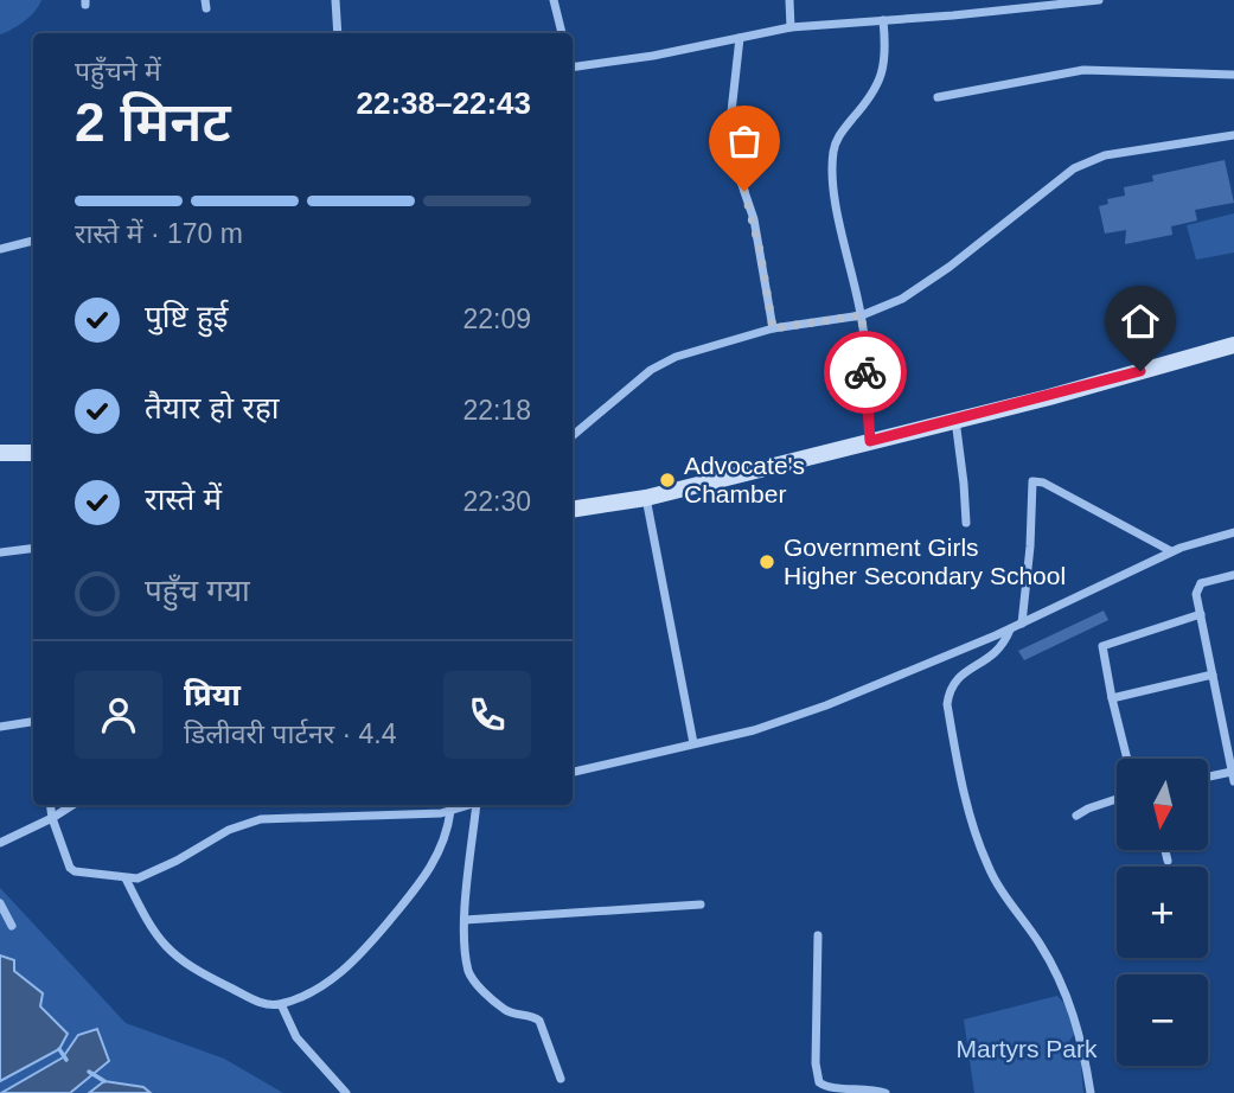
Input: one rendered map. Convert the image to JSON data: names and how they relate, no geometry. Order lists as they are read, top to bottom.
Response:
{
  "parks": ["Martyrs Park"],
  "places": ["Advocate's Chamber", "Government Girls Higher Secondary School"],
  "north": "bottom",
  "page": {
    "heading": ["2 मिनट", "पहुँचने में", "22:38–22:43"],
    "panel": ["प्रिया", "डिलीवरी पार्टनर · 4.4"],
    "bar": "रास्ते में · 170 m",
    "list": [
      ["पुष्टि हुई", "22:09"],
      ["तैयार हो रहा", "22:18"],
      ["रास्ते में", "22:30"],
      "पहुँच गया"
    ],
    "map_buttons": ["+", "−"]
  }
}
